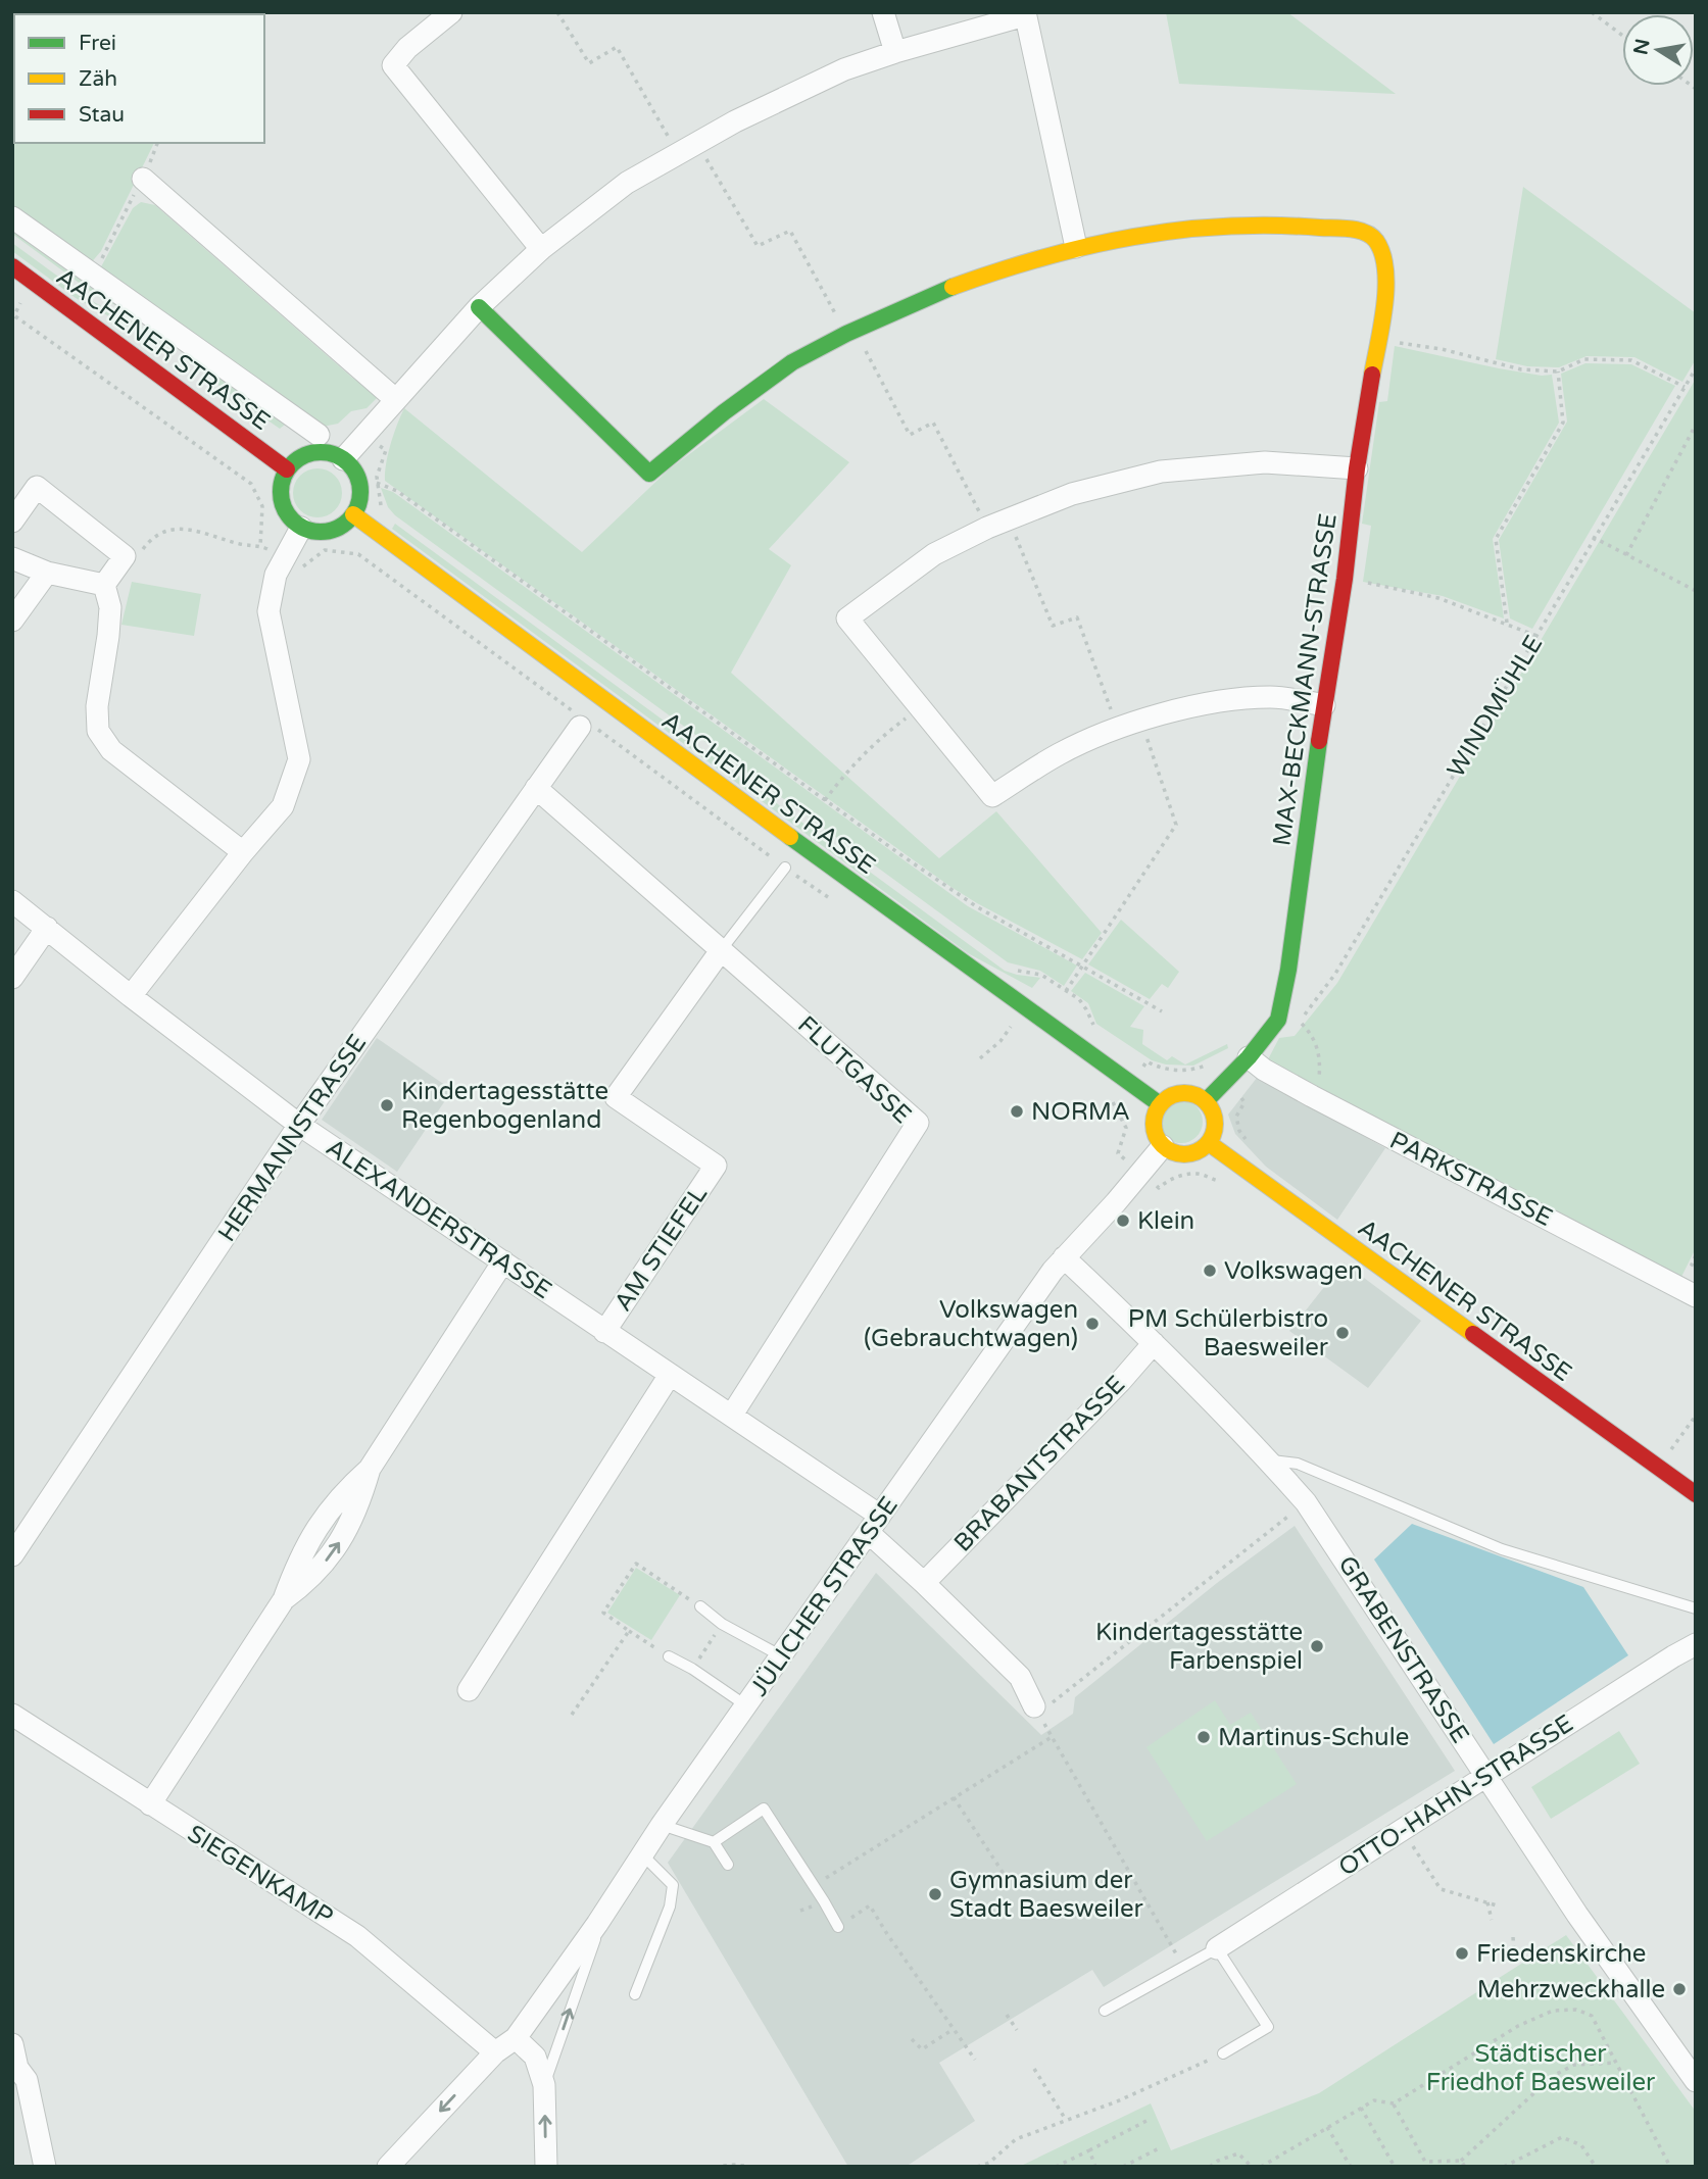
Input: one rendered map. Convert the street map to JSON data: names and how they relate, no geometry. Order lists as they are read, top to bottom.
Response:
{
  "streets": {
    "main road": ["AACHENER STRASSE", "MAX-BECKMANN-STRASSE"],
    "street": [
      "FLUTGASSE",
      "HERMANNSTRASSE",
      "PARKSTRASSE",
      "ALEXANDERSTRASSE",
      "AM STIEFEL",
      "BRABANTSTRASSE",
      "JÜLICHER STRASSE",
      "GRABENSTRASSE",
      "OTTO-HAHN-STRASSE",
      "SIEGENKAMP"
    ],
    "path": ["WINDMÜHLE"]
  },
  "crossings": [
    ["AACHENER STRASSE", "MAX-BECKMANN-STRASSE"],
    ["AACHENER STRASSE", "JÜLICHER STRASSE"],
    ["MAX-BECKMANN-STRASSE", "PARKSTRASSE"],
    ["MAX-BECKMANN-STRASSE", "JÜLICHER STRASSE"],
    ["WINDMÜHLE", "PARKSTRASSE"],
    ["FLUTGASSE", "HERMANNSTRASSE"],
    ["FLUTGASSE", "ALEXANDERSTRASSE"],
    ["FLUTGASSE", "AM STIEFEL"],
    ["HERMANNSTRASSE", "ALEXANDERSTRASSE"],
    ["ALEXANDERSTRASSE", "AM STIEFEL"],
    ["ALEXANDERSTRASSE", "BRABANTSTRASSE"],
    ["ALEXANDERSTRASSE", "JÜLICHER STRASSE"],
    ["BRABANTSTRASSE", "GRABENSTRASSE"],
    ["JÜLICHER STRASSE", "GRABENSTRASSE"],
    ["JÜLICHER STRASSE", "SIEGENKAMP"],
    ["GRABENSTRASSE", "OTTO-HAHN-STRASSE"]
  ],
  "parks": ["Städtischer Friedhof Baesweiler"],
  "places": [
    "Kindertagesstätte Regenbogenland",
    "NORMA",
    "Klein",
    "Volkswagen",
    "Volkswagen (Gebrauchtwagen)",
    "PM Schülerbistro Baesweiler",
    "Kindertagesstätte Farbenspiel",
    "Martinus-Schule",
    "Gymnasium der Stadt Baesweiler",
    "Friedenskirche",
    "Mehrzweckhalle"
  ],
  "legend": ["Frei", "Zäh", "Stau"],
  "north": "left"
}
